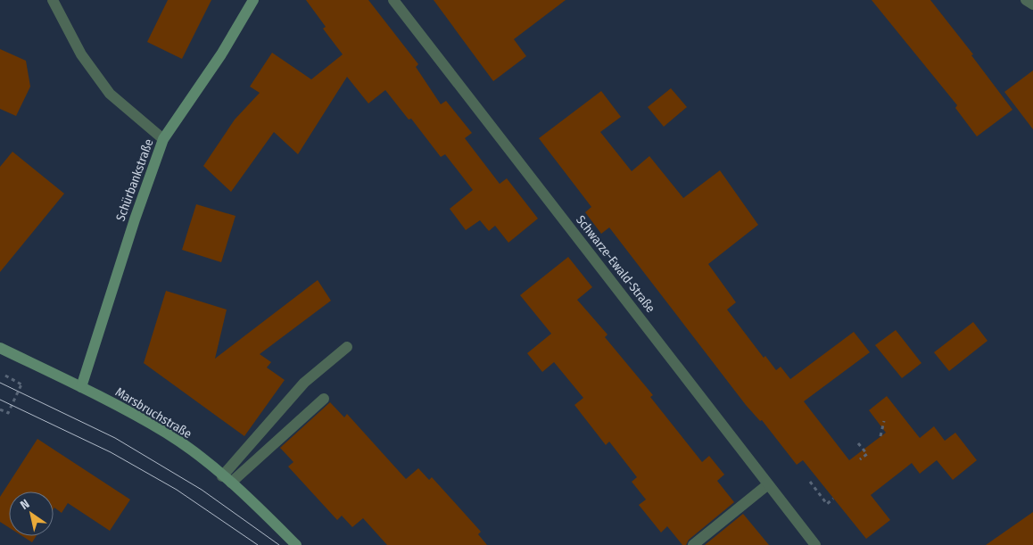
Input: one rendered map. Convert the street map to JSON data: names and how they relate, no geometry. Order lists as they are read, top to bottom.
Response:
{
  "streets": {
    "street": ["Schürbankstraße", "Schwarze-Ewald-Straße", "Marsbruchstraße"]
  },
  "crossings": [
    ["Schürbankstraße", "Marsbruchstraße"]
  ],
  "north": "top left"
}
